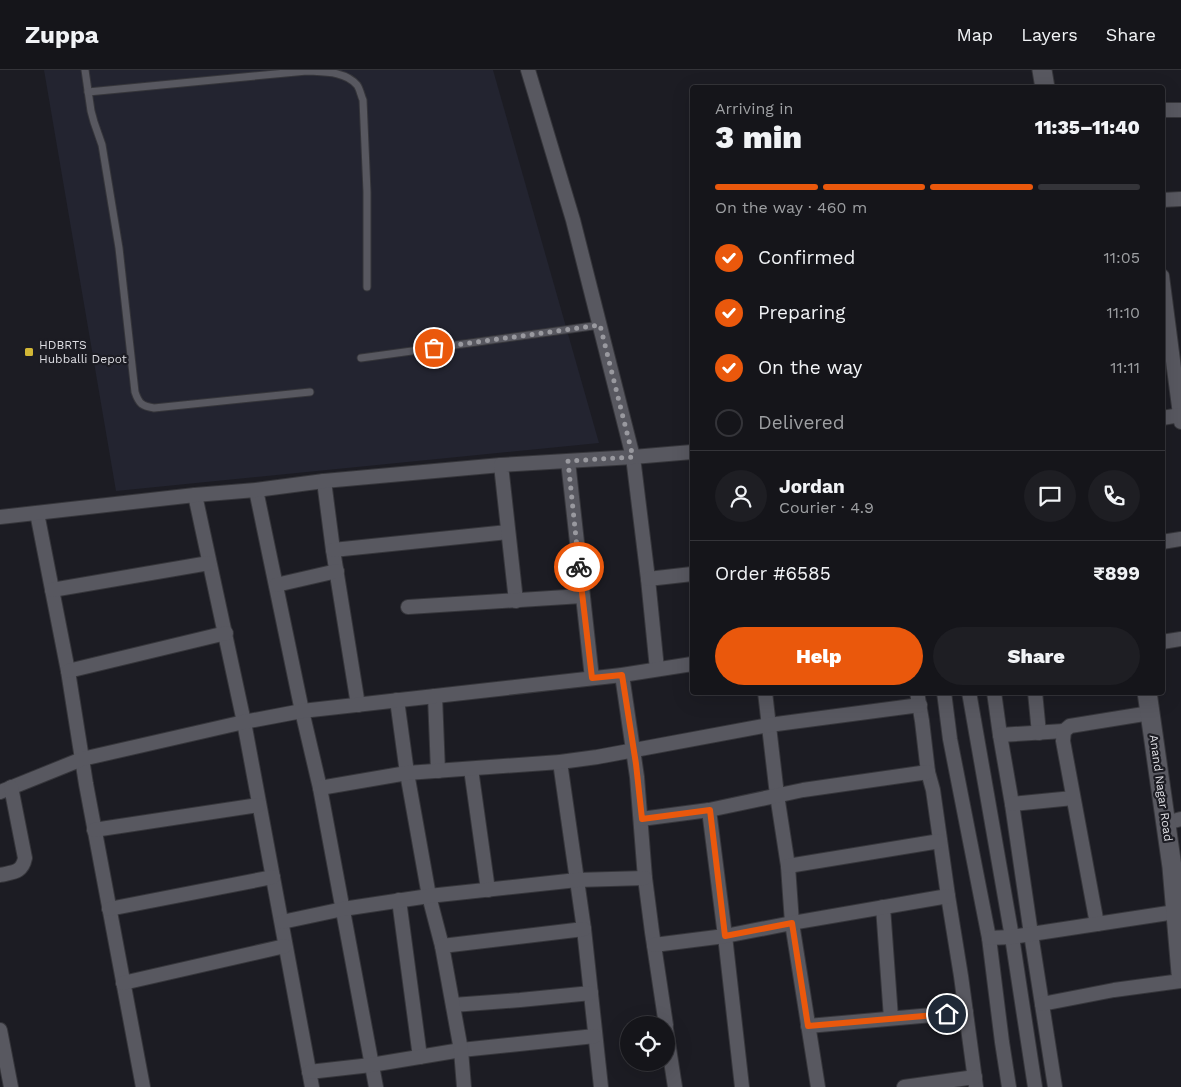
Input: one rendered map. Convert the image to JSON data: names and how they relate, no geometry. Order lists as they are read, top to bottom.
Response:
{
  "streets": {
    "street": ["Anand Nagar Road"]
  },
  "places": {
    "transit": ["HDBRTS Hubballi Depot"]
  },
  "page": {
    "header": "Zuppa",
    "nav": ["Map", "Layers", "Share"],
    "heading": ["3 min", "Arriving in", "11:35–11:40"],
    "panel": [
      "Jordan",
      "Courier · 4.9",
      "Order #6585",
      "₹899"
    ],
    "bar": "On the way · 460 m",
    "list": [
      ["Confirmed", "11:05"],
      ["Preparing", "11:10"],
      ["On the way", "11:11"],
      "Delivered"
    ],
    "buttons": ["Help", "Share"]
  }
}
